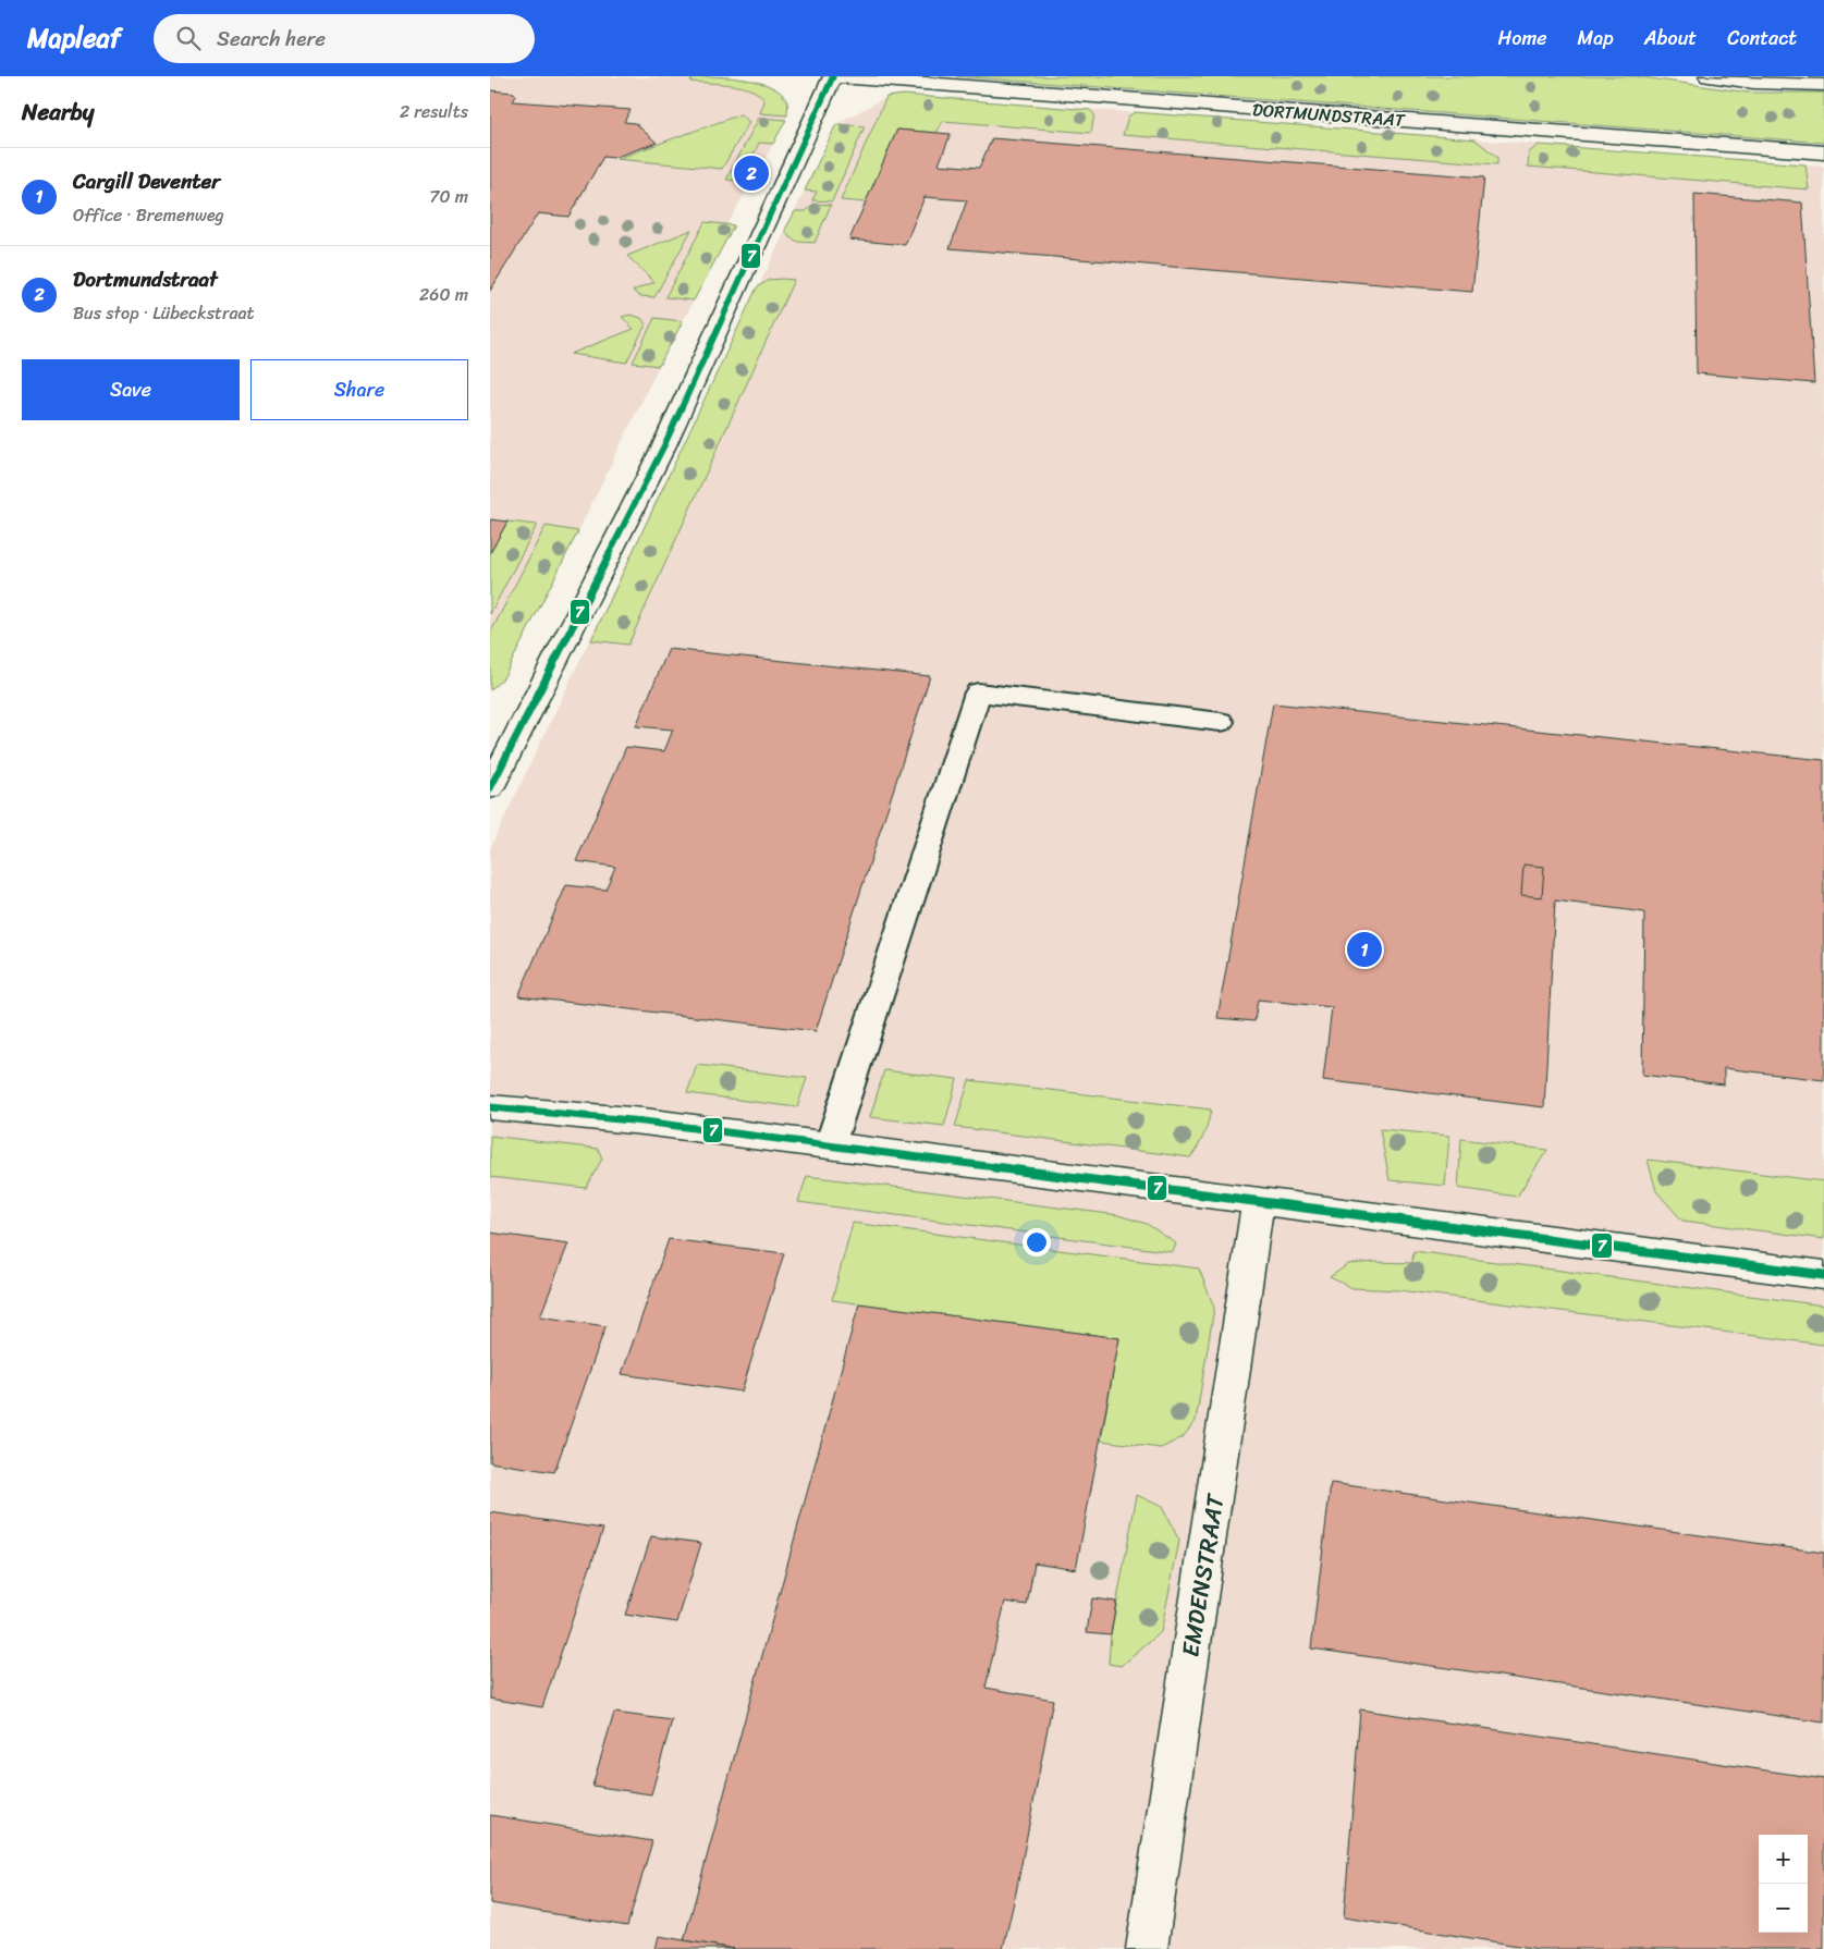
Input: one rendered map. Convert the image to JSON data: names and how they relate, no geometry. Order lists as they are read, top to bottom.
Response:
{
  "streets": {
    "street": ["DORTMUNDSTRAAT", "EMDENSTRAAT"]
  },
  "lines": ["transit line 7"],
  "page": {
    "header": "Mapleaf",
    "search": "Search here",
    "nav": [
      "Home",
      "Map",
      "About",
      "Contact"
    ],
    "heading": ["Nearby", "2 results"],
    "list": [
      {
        "mark": "1",
        "name": "Cargill Deventer",
        "note": "Office · Bremenweg",
        "value": "70 m"
      },
      {
        "mark": "2",
        "name": "Dortmundstraat",
        "note": "Bus stop · Lübeckstraat",
        "value": "260 m"
      }
    ],
    "pins": ["2", "1"],
    "buttons": ["Save", "Share"],
    "map_buttons": ["+", "−"]
  }
}
